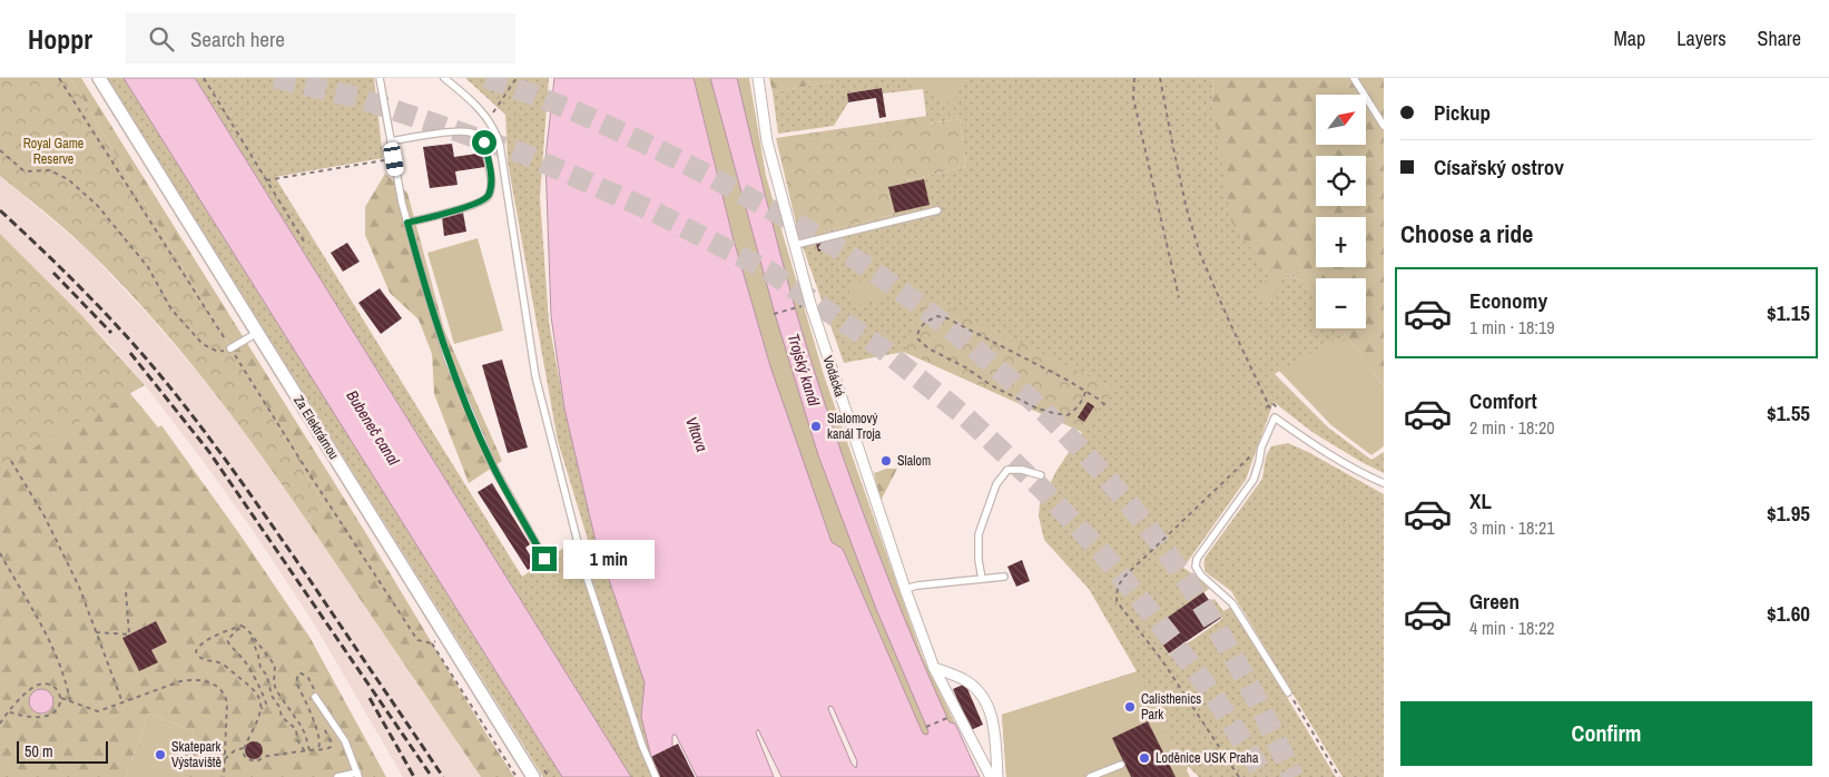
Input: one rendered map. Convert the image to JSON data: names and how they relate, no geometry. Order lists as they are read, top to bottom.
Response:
{
  "streets": {
    "street": ["Vodácká", "Za Elektrárnou"]
  },
  "water": ["Trojský kanál", "Bubeneč canal", "Vltava"],
  "parks": ["Royal Game Reserve"],
  "places": [
    "Slalomový kanál Troja",
    "Slalom",
    "Calisthenics Park",
    "Skatepark Výstaviště",
    "Loděnice USK Praha"
  ],
  "scale_bar": "50 m",
  "north": "top right",
  "page": {
    "header": "Hoppr",
    "search": "Search here",
    "nav": ["Map", "Layers", "Share"],
    "banner": ["Pickup", "Císařský ostrov"],
    "map_buttons": ["+", "−"],
    "heading": "Choose a ride",
    "list": [
      {
        "name": "Economy",
        "note": "1 min · 18:19",
        "value": "$1.15"
      },
      {
        "name": "Comfort",
        "note": "2 min · 18:20",
        "value": "$1.55"
      },
      {
        "name": "XL",
        "note": "3 min · 18:21",
        "value": "$1.95"
      },
      {
        "name": "Green",
        "note": "4 min · 18:22",
        "value": "$1.60"
      }
    ],
    "bubble": "1 min",
    "buttons": "Confirm",
    "scale": "50 m"
  }
}
